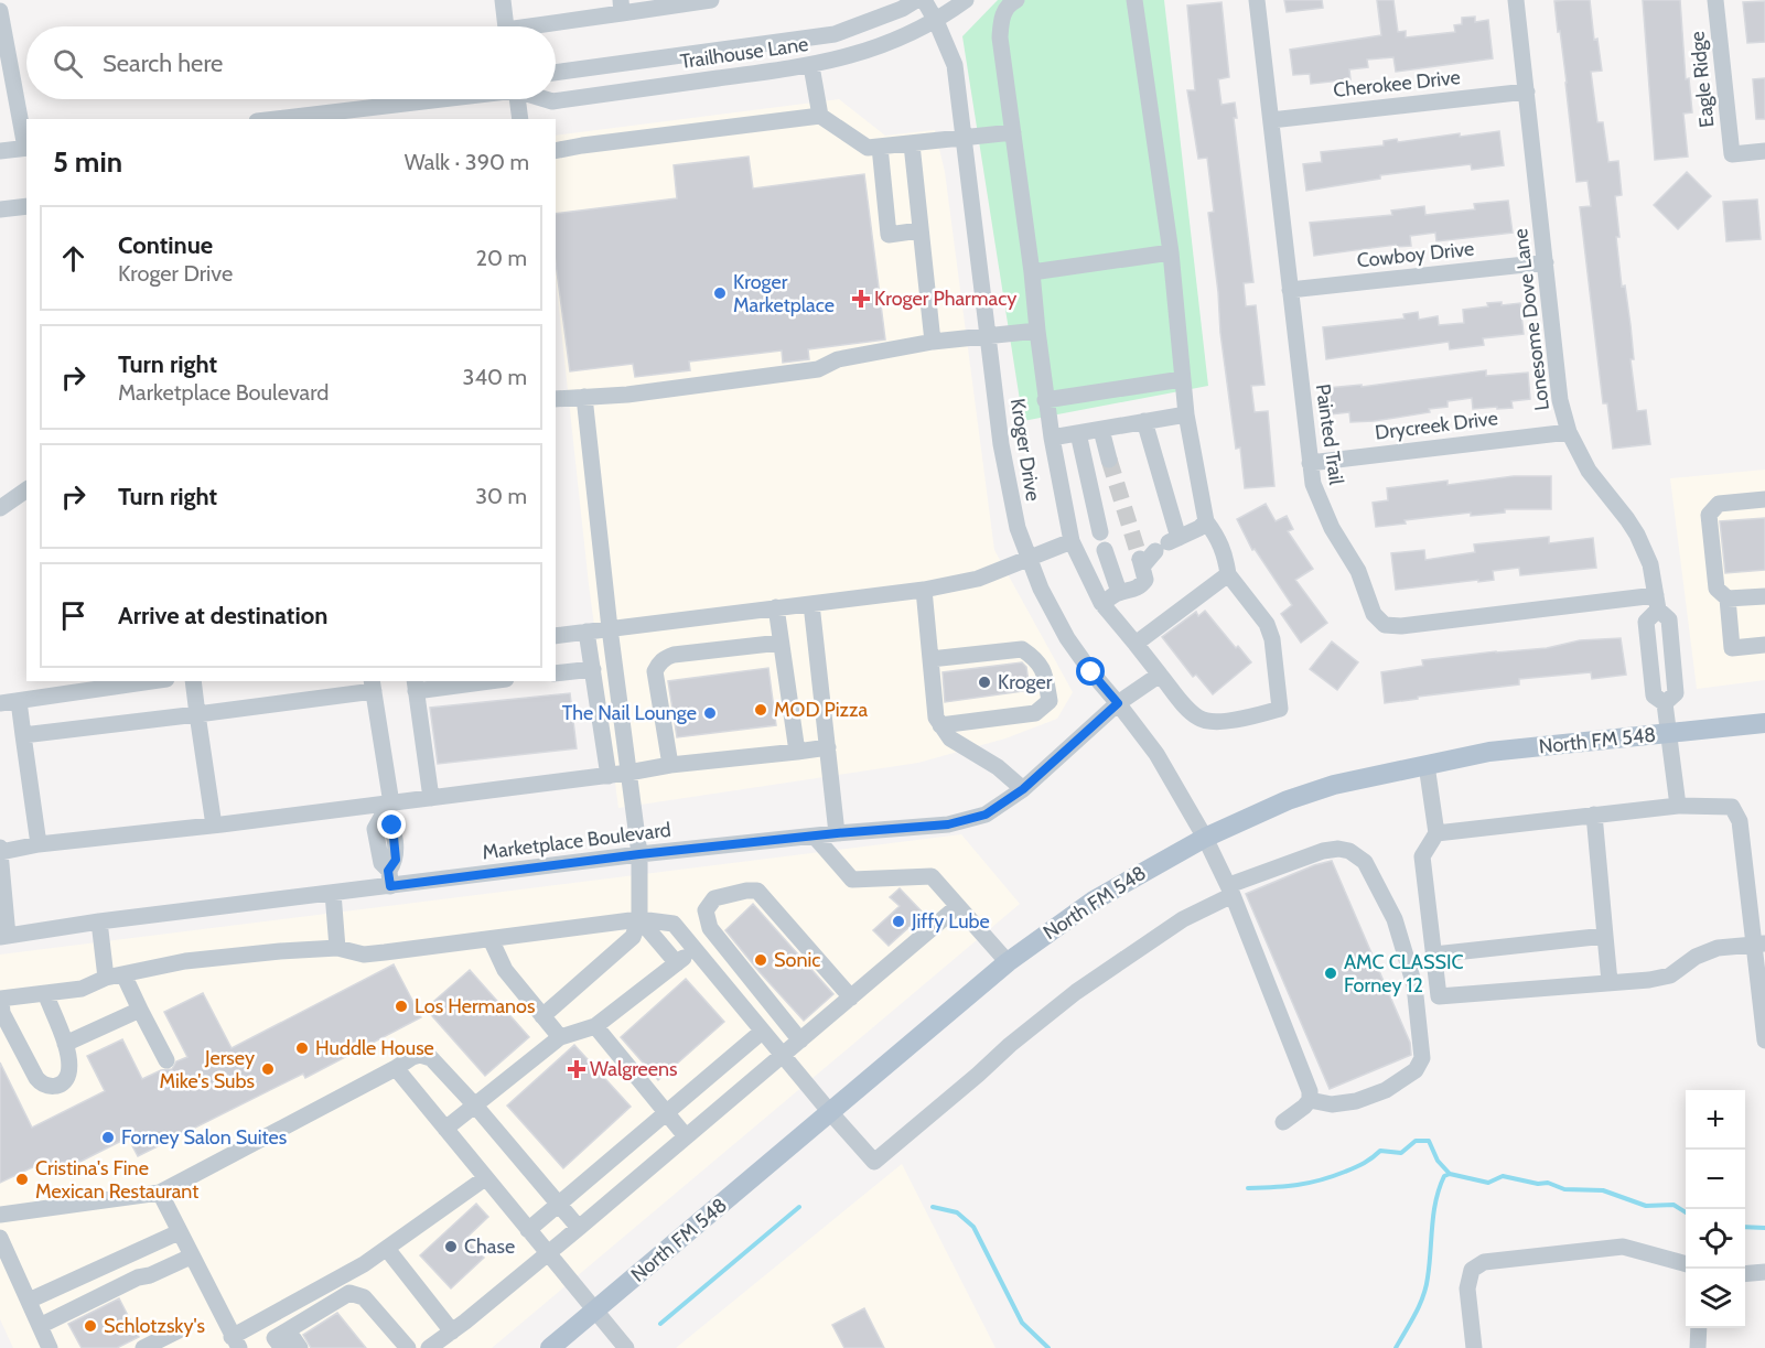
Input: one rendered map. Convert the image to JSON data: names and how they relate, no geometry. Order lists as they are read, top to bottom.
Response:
{
  "streets": {
    "main road": ["North FM 548"],
    "street": [
      "Trailhouse Lane",
      "Eagle Ridge",
      "Cherokee Drive",
      "Cowboy Drive",
      "Lonesome Dove Lane",
      "Drycreek Drive",
      "Painted Trail",
      "Kroger Drive",
      "Marketplace Boulevard"
    ]
  },
  "crossings": [
    ["Trailhouse Lane", "Kroger Drive"],
    ["Cherokee Drive", "Lonesome Dove Lane"],
    ["Cherokee Drive", "Painted Trail"],
    ["Cowboy Drive", "Lonesome Dove Lane"],
    ["Cowboy Drive", "Painted Trail"],
    ["Lonesome Dove Lane", "Drycreek Drive"],
    ["Lonesome Dove Lane", "Painted Trail"],
    ["Lonesome Dove Lane", "North FM 548"],
    ["Drycreek Drive", "Painted Trail"],
    ["Kroger Drive", "North FM 548"],
    ["Kroger Drive", "Marketplace Boulevard"]
  ],
  "places": {
    "other": [
      "Kroger Marketplace",
      "Kroger",
      "MOD Pizza",
      "The Nail Lounge",
      "Jiffy Lube",
      "Sonic",
      "AMC CLASSIC Forney 12",
      "Los Hermanos",
      "Huddle House",
      "Jersey Mike's Subs",
      "Forney Salon Suites",
      "Cristina's Fine Mexican Restaurant",
      "Chase",
      "Schlotzsky's"
    ],
    "health": ["Kroger Pharmacy", "Walgreens"]
  },
  "page": {
    "search": "Search here",
    "heading": ["5 min", "Walk · 390 m"],
    "list": [
      ["Continue", "Kroger Drive", "20 m"],
      ["Turn right", "Marketplace Boulevard", "340 m"],
      ["Turn right", "30 m"],
      "Arrive at destination"
    ],
    "map_buttons": ["+", "−"]
  }
}
